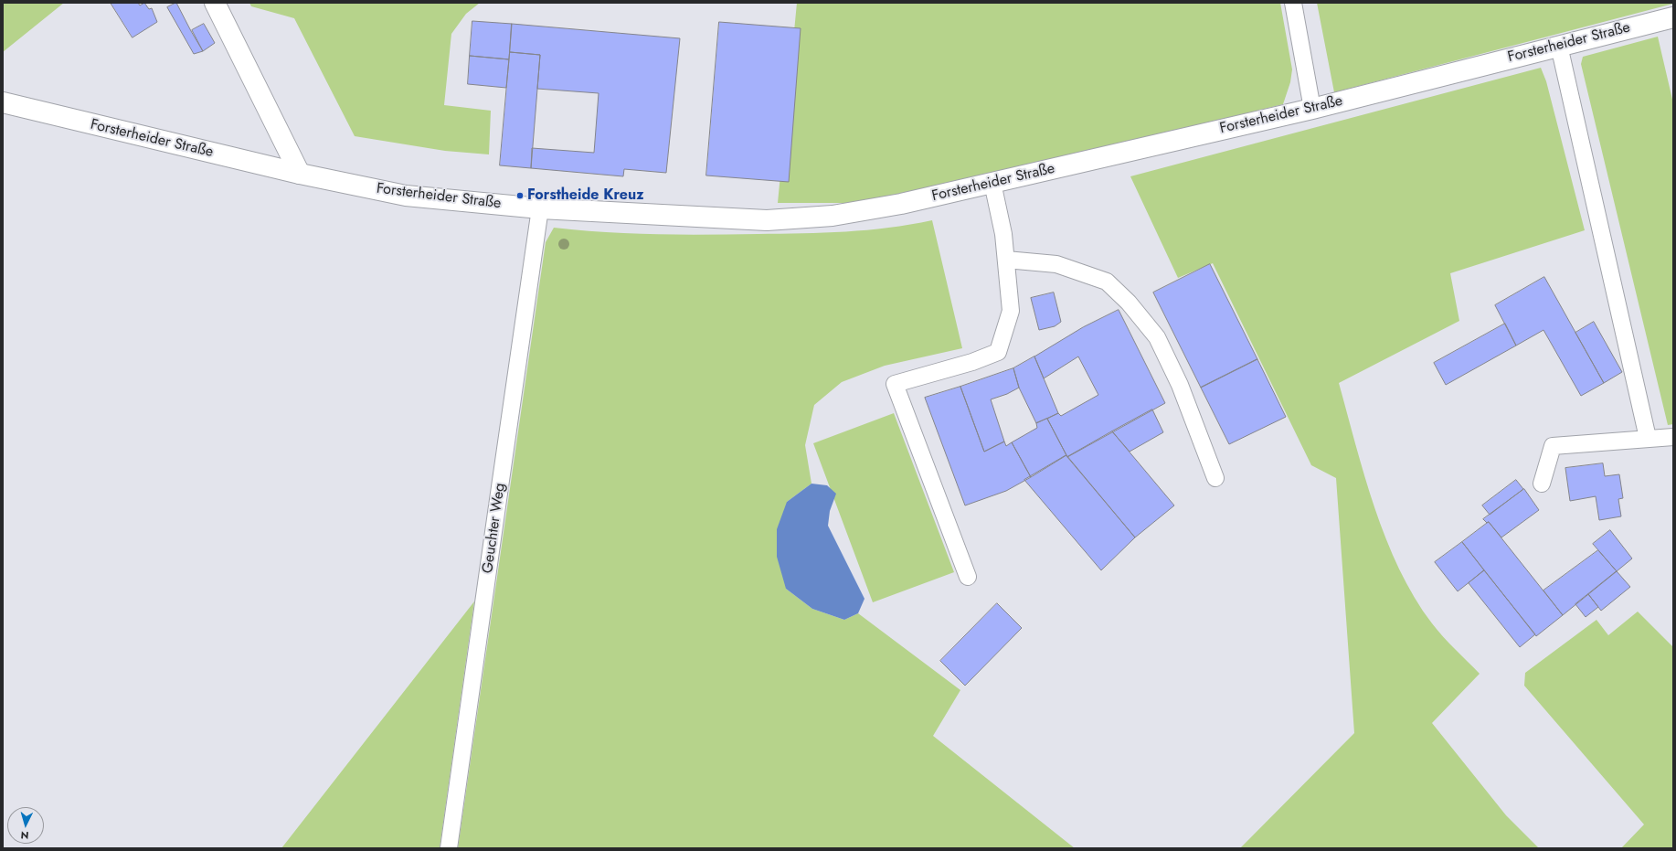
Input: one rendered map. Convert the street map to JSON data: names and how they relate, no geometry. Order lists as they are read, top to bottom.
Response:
{
  "streets": {
    "street": ["Forsterheider Straße"],
    "lane": ["Geuchter Weg"]
  },
  "crossings": [
    ["Forsterheider Straße", "Geuchter Weg"]
  ],
  "places": ["Forstheide Kreuz"],
  "north": "bottom"
}
